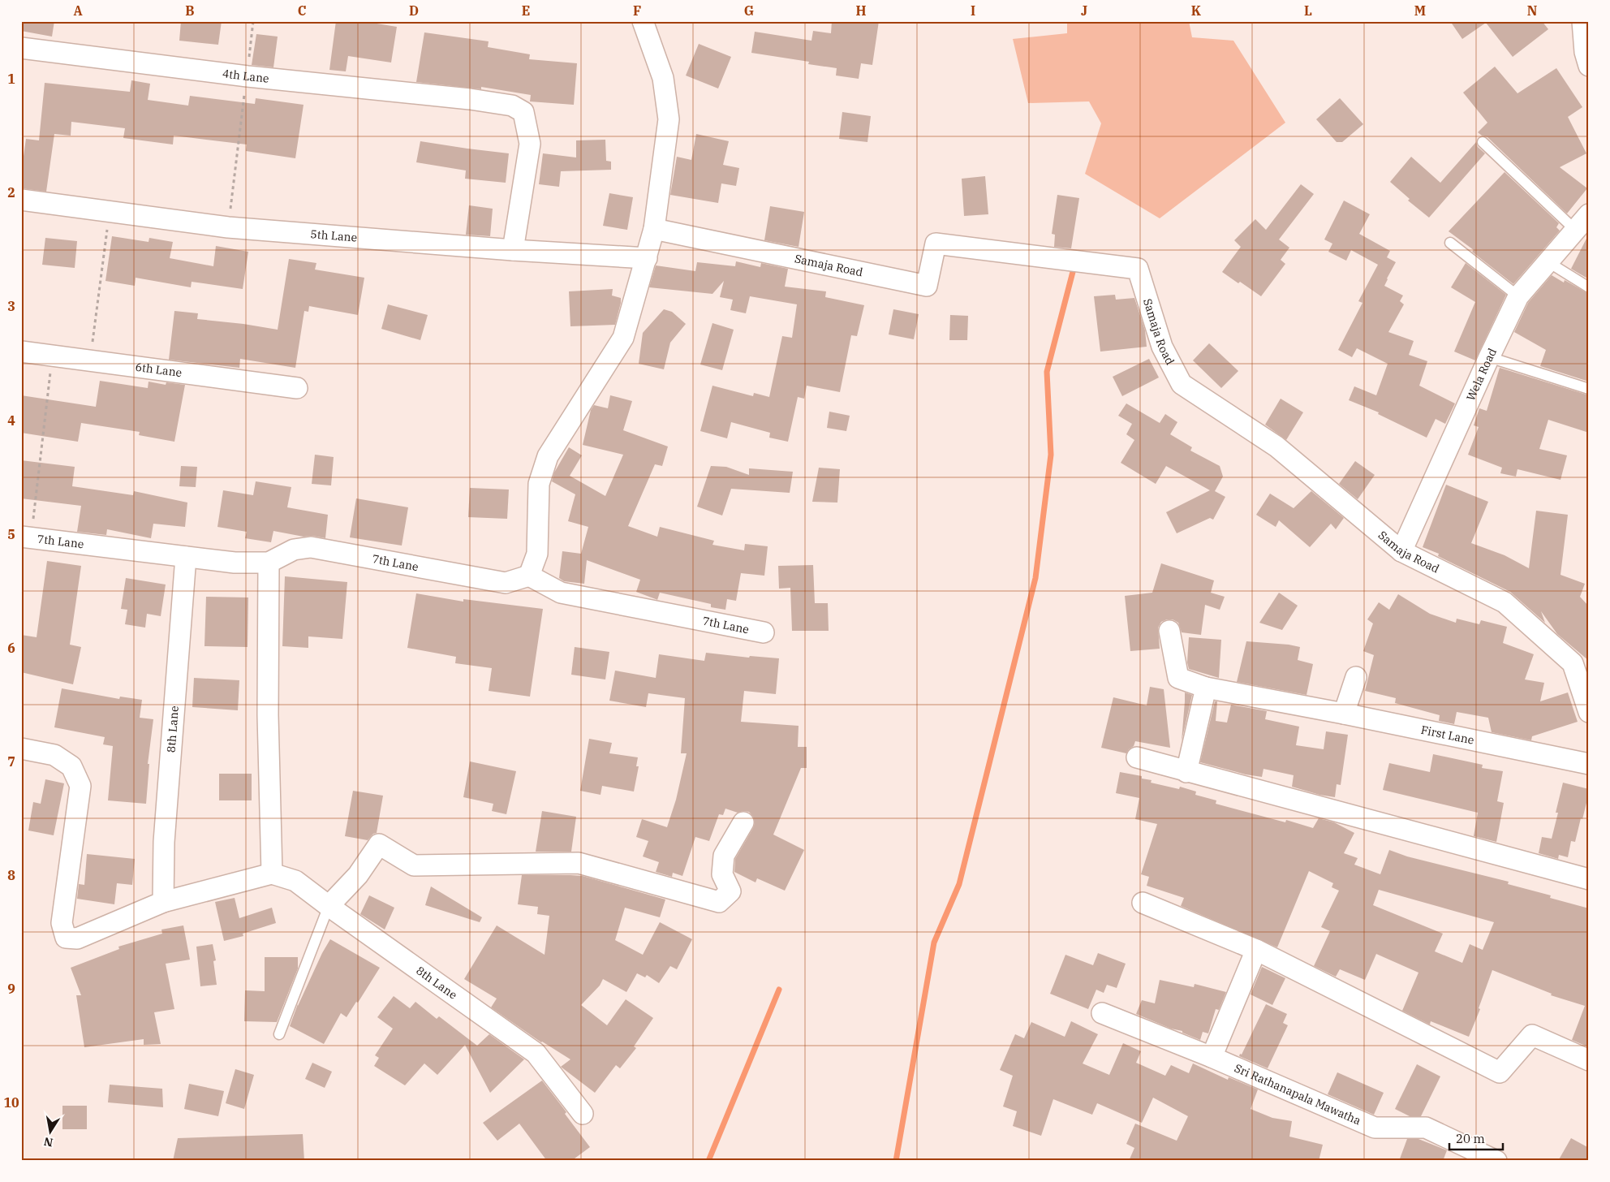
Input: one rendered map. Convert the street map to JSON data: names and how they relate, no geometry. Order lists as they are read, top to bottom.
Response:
{
  "streets": {
    "street": [
      "4th Lane",
      "5th Lane",
      "Samaja Road",
      "6th Lane",
      "Wela Road",
      "7th Lane",
      "8th Lane",
      "First Lane",
      "Sri Rathanapala Mawatha"
    ]
  },
  "crossings": [
    ["4th Lane", "5th Lane"],
    ["Samaja Road", "Wela Road"],
    ["7th Lane", "8th Lane"]
  ],
  "scale_bar": "20 m",
  "north": "bottom",
  "grid": {
    "columns": [
      "A",
      "B",
      "C",
      "D",
      "E",
      "F",
      "G",
      "H",
      "I",
      "J",
      "K",
      "L",
      "M",
      "N"
    ],
    "rows": [
      "1",
      "2",
      "3",
      "4",
      "5",
      "6",
      "7",
      "8",
      "9",
      "10"
    ]
  }
}
